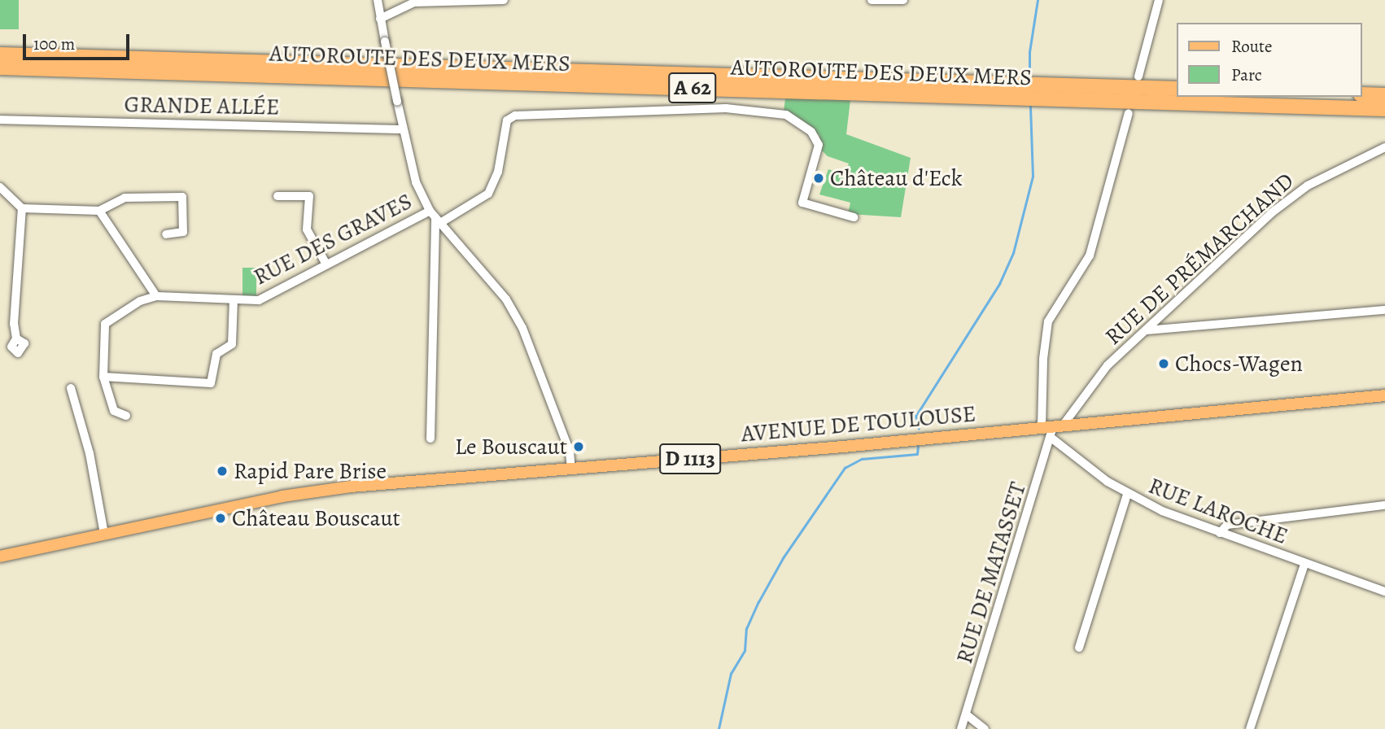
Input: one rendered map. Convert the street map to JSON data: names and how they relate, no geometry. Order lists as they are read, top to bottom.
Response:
{
  "streets": {
    "highway": ["AUTOROUTE DES DEUX MERS", "A 62"],
    "main road": ["AVENUE DE TOULOUSE", "D 1113"],
    "street": [
      "GRANDE ALLÉE",
      "RUE DES GRAVES",
      "RUE DE PRÉMARCHAND",
      "RUE LAROCHE",
      "RUE DE MATASSET"
    ]
  },
  "crossings": [
    ["RUE DE PRÉMARCHAND", "AVENUE DE TOULOUSE"],
    ["RUE DE PRÉMARCHAND", "RUE LAROCHE"],
    ["RUE DE PRÉMARCHAND", "RUE DE MATASSET"],
    ["AVENUE DE TOULOUSE", "RUE LAROCHE"],
    ["AVENUE DE TOULOUSE", "RUE DE MATASSET"],
    ["RUE LAROCHE", "RUE DE MATASSET"]
  ],
  "places": [
    "Château d'Eck",
    "Chocs-Wagen",
    "Le Bouscaut",
    "Rapid Pare Brise",
    "Château Bouscaut"
  ],
  "legend": ["Route", "Parc"],
  "scale_bar": "100 m"
}
